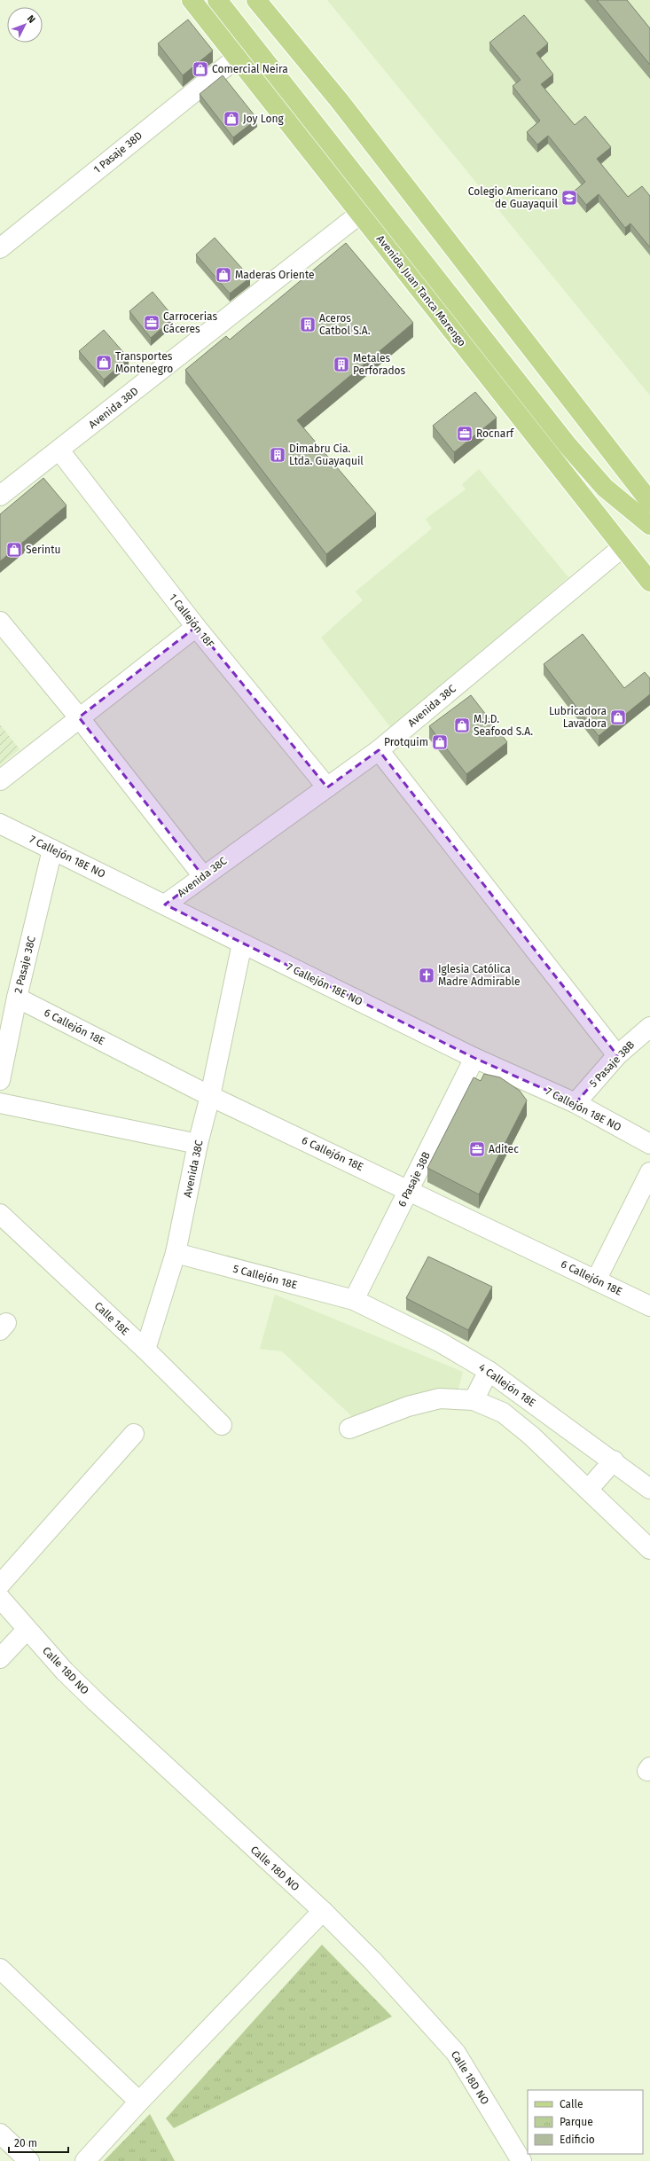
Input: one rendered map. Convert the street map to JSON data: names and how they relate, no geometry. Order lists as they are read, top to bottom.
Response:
{
  "streets": {
    "main road": ["Avenida Juan Tanca Marengo"],
    "street": [
      "1 Pasaje 38D",
      "Avenida 38D",
      "1 Callejón 18F",
      "Avenida 38C",
      "7 Callejón 18E NO",
      "2 Pasaje 38C",
      "6 Callejón 18E",
      "5 Pasaje 38B",
      "6 Pasaje 38B",
      "5 Callejón 18E",
      "Calle 18E",
      "4 Callejón 18E",
      "Calle 18D NO"
    ]
  },
  "crossings": [
    ["1 Pasaje 38D", "Avenida Juan Tanca Marengo"],
    ["Avenida Juan Tanca Marengo", "Avenida 38D"],
    ["Avenida Juan Tanca Marengo", "Avenida 38C"],
    ["Avenida 38D", "1 Callejón 18F"],
    ["1 Callejón 18F", "Avenida 38C"],
    ["Avenida 38C", "7 Callejón 18E NO"],
    ["Avenida 38C", "6 Callejón 18E"],
    ["Avenida 38C", "5 Callejón 18E"],
    ["Avenida 38C", "Calle 18E"],
    ["7 Callejón 18E NO", "2 Pasaje 38C"],
    ["7 Callejón 18E NO", "5 Pasaje 38B"],
    ["7 Callejón 18E NO", "6 Pasaje 38B"],
    ["2 Pasaje 38C", "6 Callejón 18E"],
    ["6 Callejón 18E", "6 Pasaje 38B"],
    ["6 Pasaje 38B", "5 Callejón 18E"],
    ["6 Pasaje 38B", "4 Callejón 18E"],
    ["5 Callejón 18E", "4 Callejón 18E"]
  ],
  "places": {
    "shop": [
      "Comercial Neira",
      "Joy Long",
      "Maderas Oriente",
      "Transportes Montenegro",
      "Serintu",
      "Lubricadora Lavadora",
      "M.J.D. Seafood S.A.",
      "Protquim"
    ],
    "school or university": ["Colegio Americano de Guayaquil"],
    "office": ["Carrocerias Cáceres", "Rocnarf", "Aditec"],
    "building": ["Aceros Catbol S.A.", "Metales Perforados", "Dimabru Cia. Ltda. Guayaquil"],
    "church": ["Iglesia Católica Madre Admirable"]
  },
  "legend": ["Calle", "Parque", "Edificio"],
  "scale_bar": "20 m",
  "north": "top right"
}
